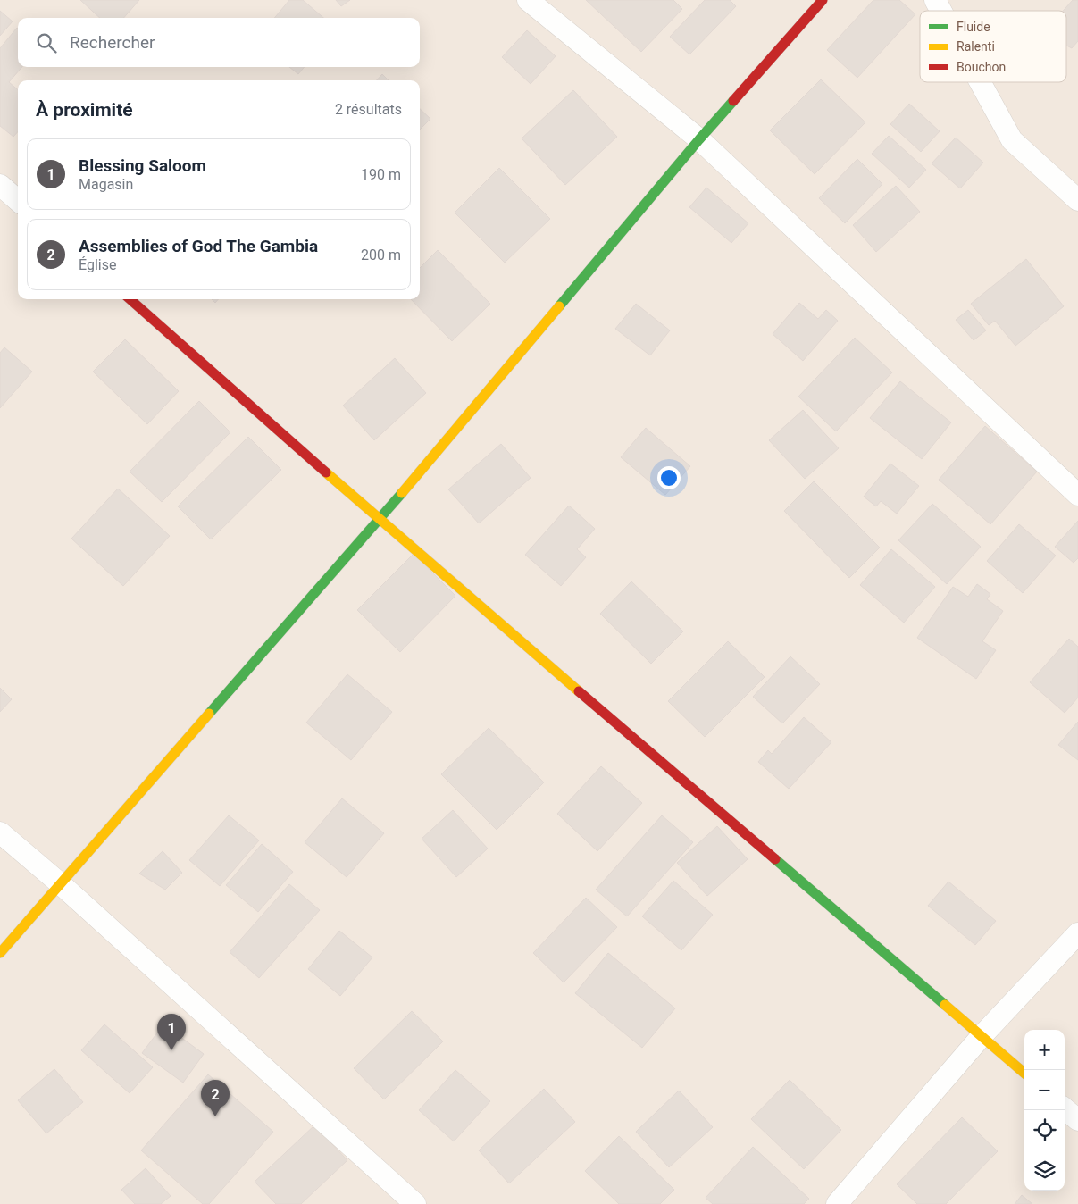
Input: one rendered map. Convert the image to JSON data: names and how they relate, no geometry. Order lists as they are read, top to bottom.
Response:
{
  "legend": ["Fluide", "Ralenti", "Bouchon"],
  "page": {
    "search": "Rechercher",
    "heading": ["À proximité", "2 résultats"],
    "list": [
      {
        "mark": "1",
        "name": "Blessing Saloom",
        "note": "Magasin",
        "value": "190 m"
      },
      {
        "mark": "2",
        "name": "Assemblies of God The Gambia",
        "note": "Église",
        "value": "200 m"
      }
    ],
    "pins": ["1", "2"],
    "map_buttons": ["+", "−"]
  }
}
